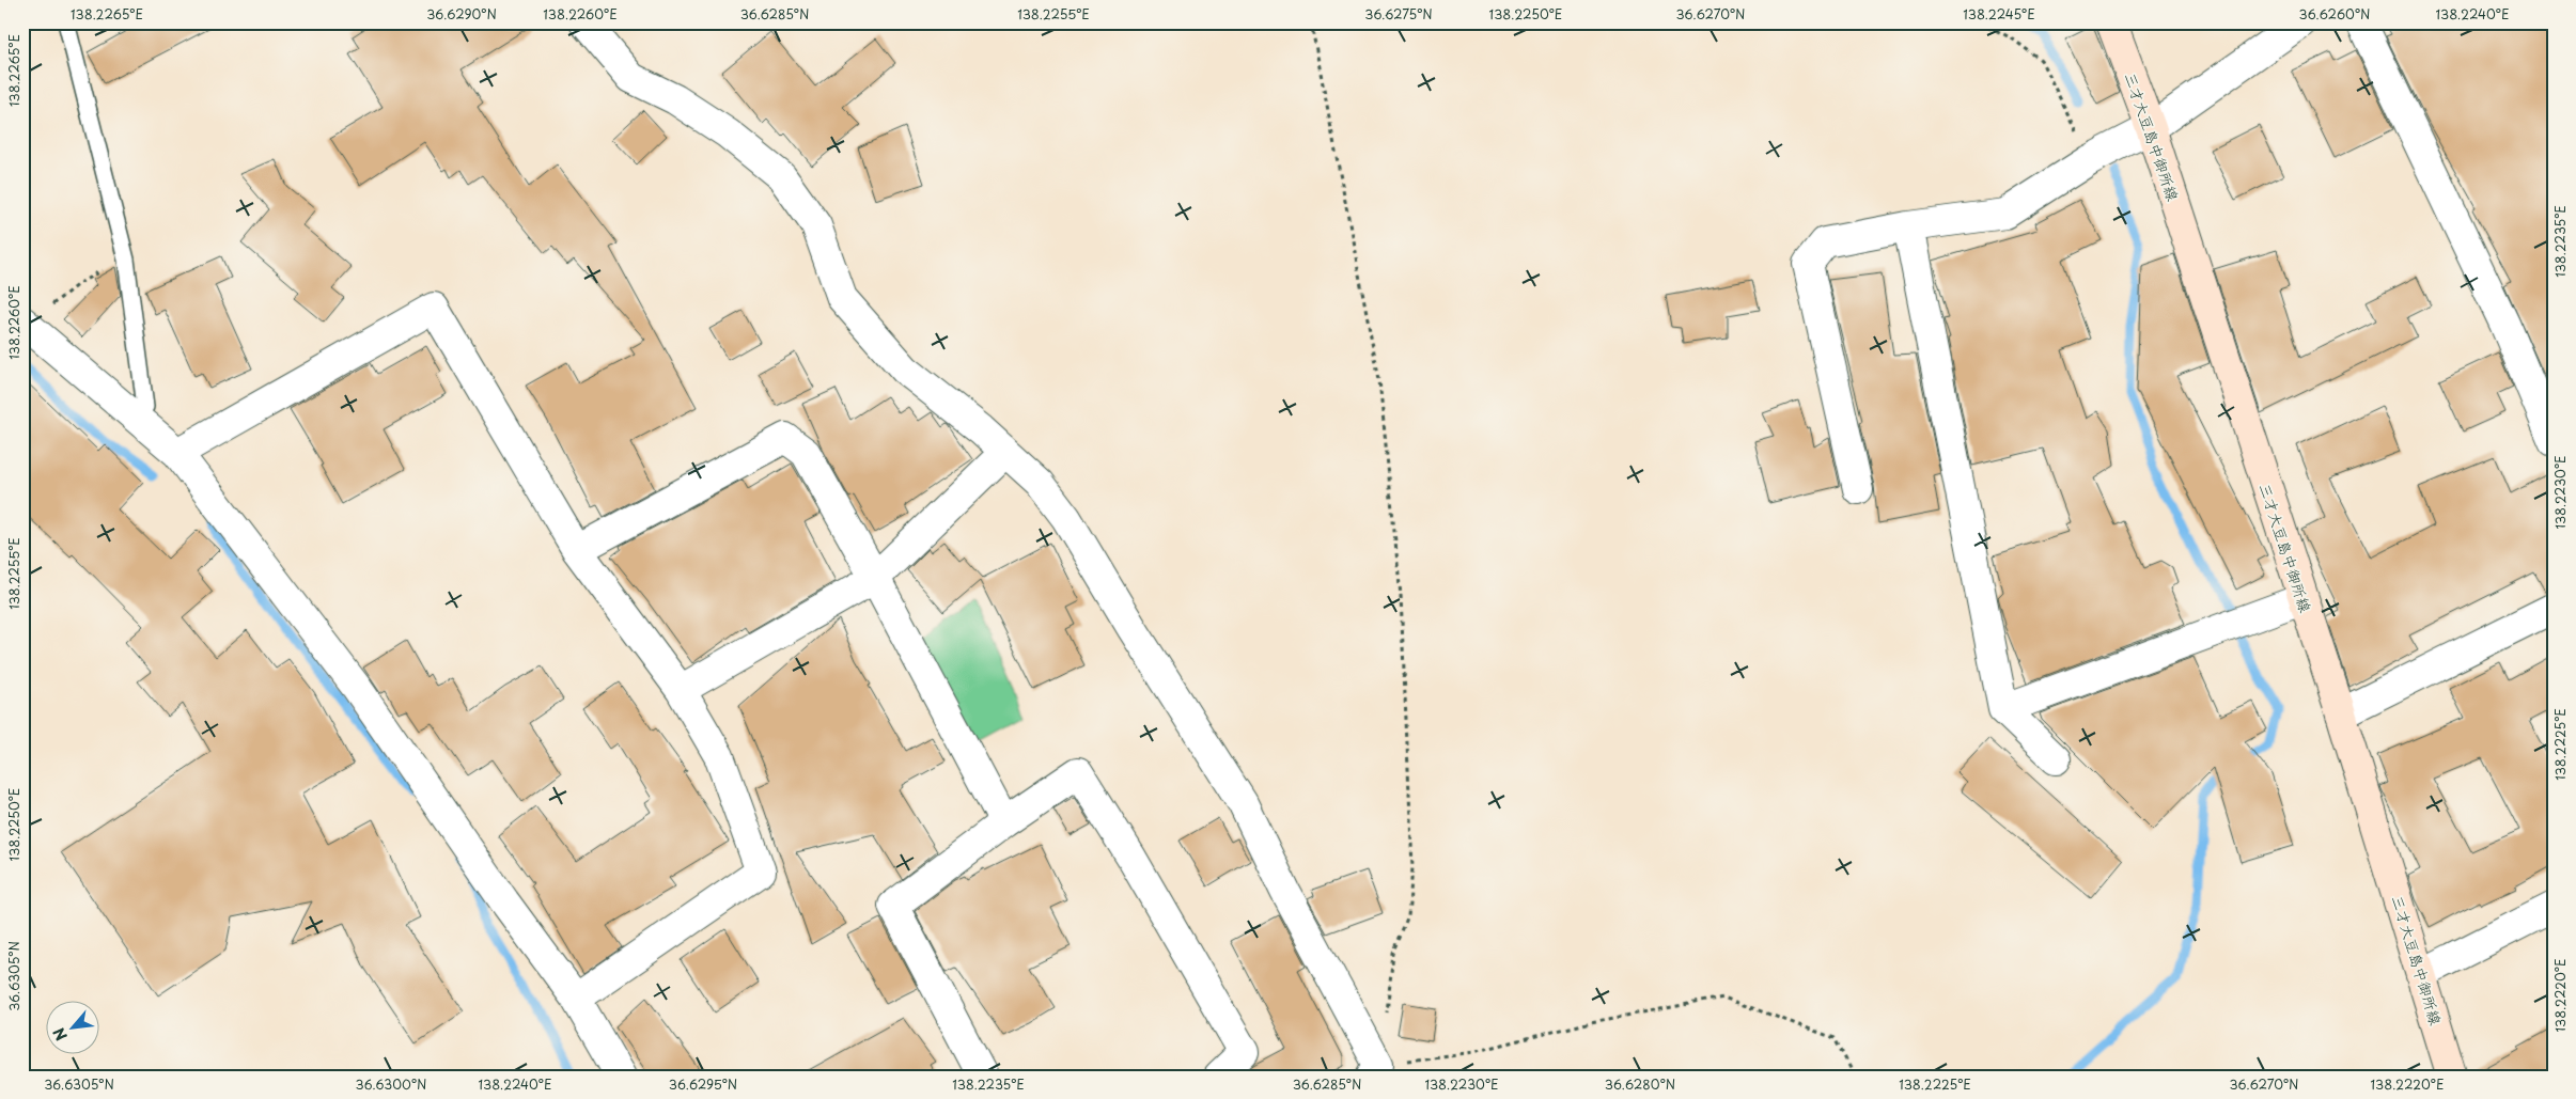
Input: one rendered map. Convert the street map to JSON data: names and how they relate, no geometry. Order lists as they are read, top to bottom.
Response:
{
  "streets": {
    "main road": ["三才大豆島中御所線"]
  },
  "north": "bottom left",
  "coordinates": [
    "138.2265°E",
    "36.6290°N",
    "138.2260°E",
    "36.6285°N",
    "138.2255°E",
    "36.6275°N",
    "138.2250°E",
    "36.6270°N",
    "138.2245°E",
    "36.6260°N",
    "138.2240°E",
    "138.2235°E",
    "138.2230°E",
    "138.2225°E",
    "36.6305°N",
    "138.2220°E",
    "36.6300°N",
    "36.6295°N",
    "36.6280°N"
  ]
}
